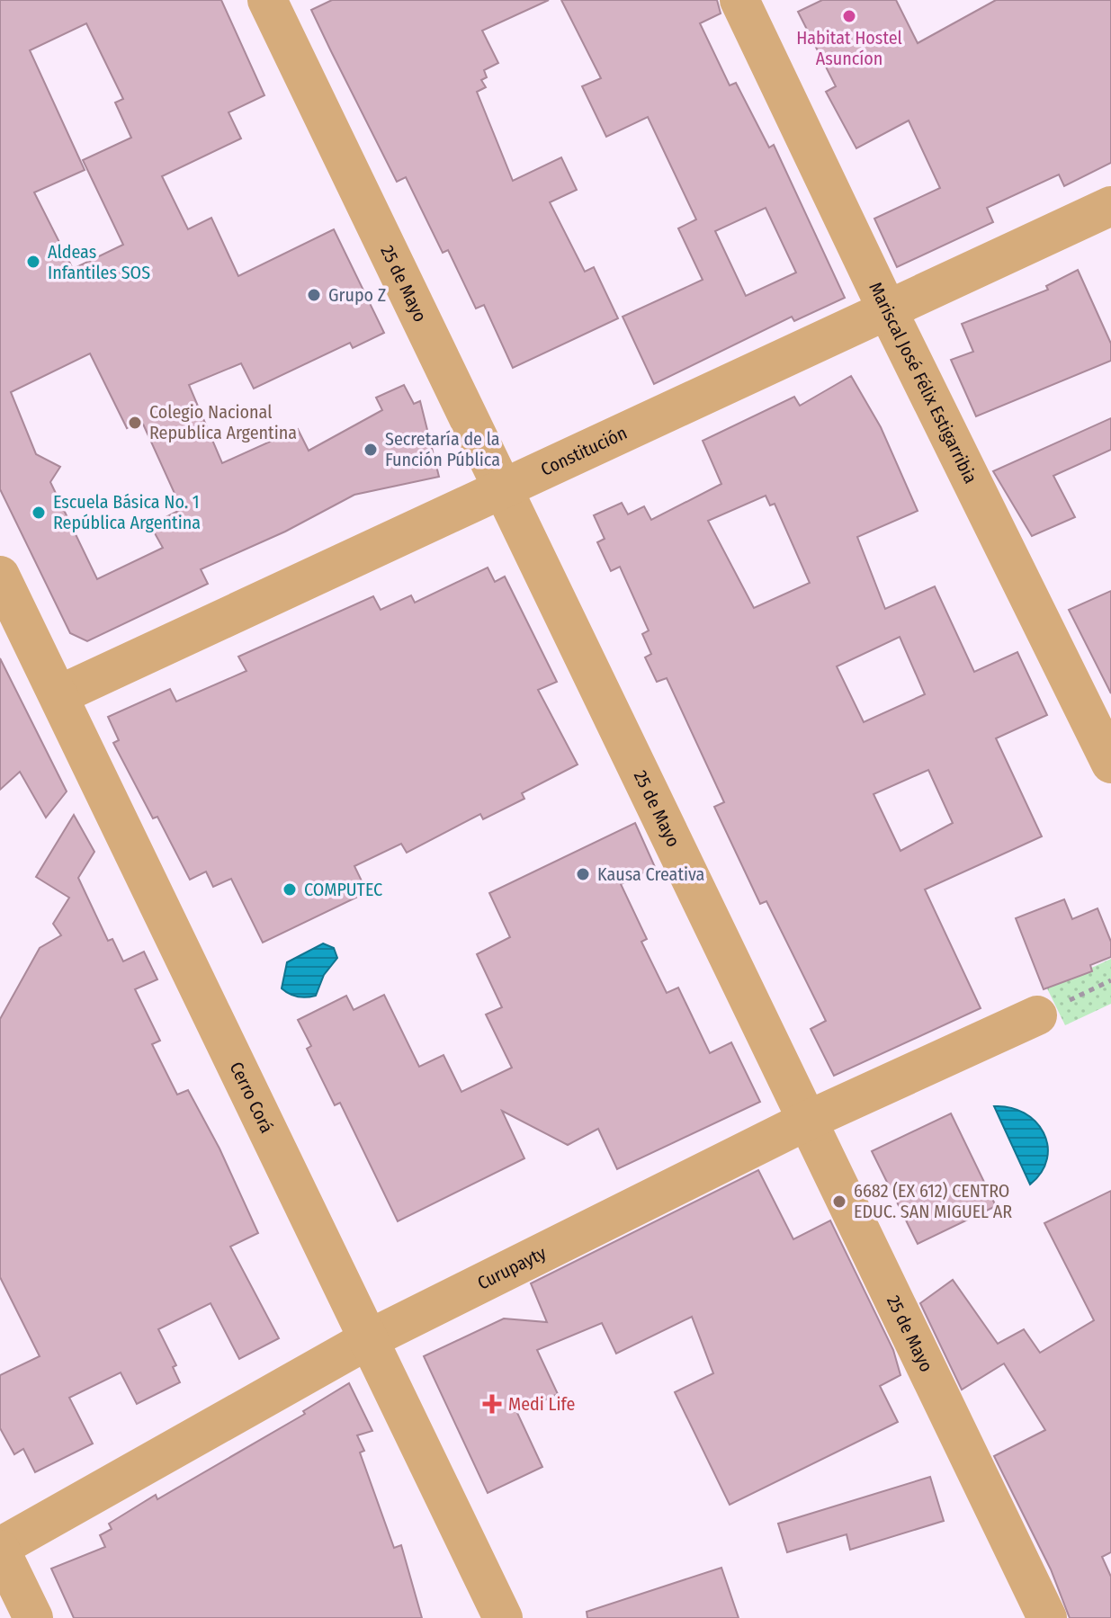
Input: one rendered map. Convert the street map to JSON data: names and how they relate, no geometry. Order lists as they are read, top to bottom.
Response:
{
  "streets": {
    "street": [
      "25 de Mayo",
      "Mariscal José Félix Estigarribia",
      "Constitución",
      "Cerro Corá",
      "Curupayty"
    ]
  },
  "crossings": [
    ["25 de Mayo", "Constitución"],
    ["25 de Mayo", "Curupayty"],
    ["Mariscal José Félix Estigarribia", "Constitución"],
    ["Constitución", "Cerro Corá"],
    ["Cerro Corá", "Curupayty"]
  ],
  "places": {
    "other": [
      "Habitat Hostel Asuncíon",
      "Aldeas Infantiles SOS",
      "Grupo Z",
      "Colegio Nacional Republica Argentina",
      "Secretaría de la Función Pública",
      "Escuela Básica No. 1 República Argentina",
      "Kausa Creativa",
      "COMPUTEC",
      "6682 (EX 612) CENTRO EDUC. SAN MIGUEL AR"
    ],
    "health": ["Medi Life"]
  }
}
